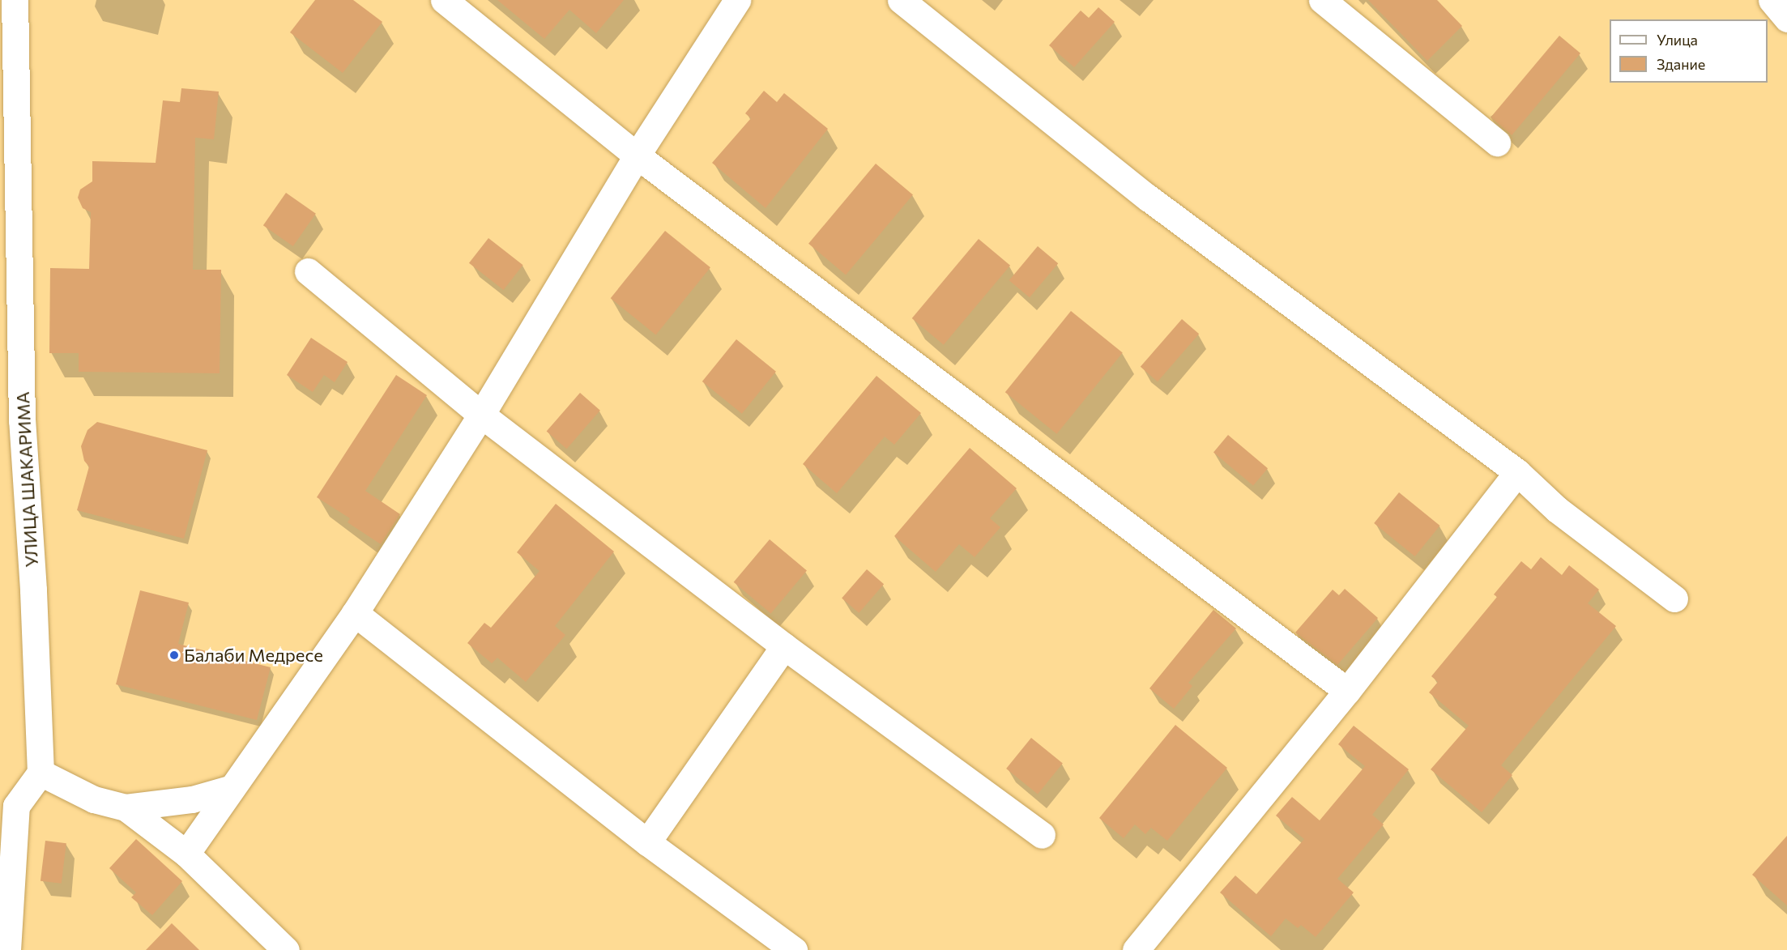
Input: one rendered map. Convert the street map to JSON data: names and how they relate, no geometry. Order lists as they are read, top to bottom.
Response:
{
  "streets": {
    "street": ["УЛИЦА ШАКАРИМА"]
  },
  "places": ["Балаби Медресе"],
  "legend": ["Улица", "Здание"]
}
